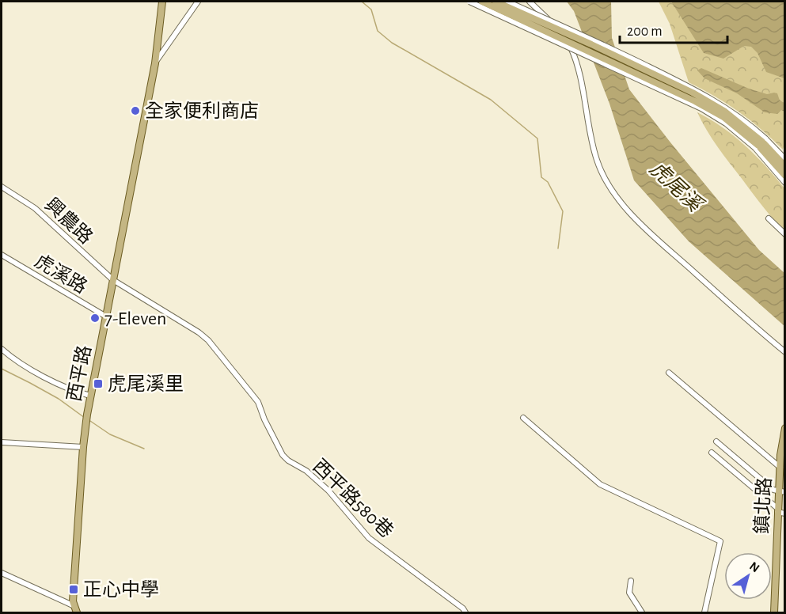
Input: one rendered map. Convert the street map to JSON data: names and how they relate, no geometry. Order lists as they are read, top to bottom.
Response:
{
  "streets": {
    "main road": ["西平路", "鎮北路"],
    "street": ["興農路", "虎溪路", "西平路580巷"]
  },
  "crossings": [
    ["興農路", "西平路"],
    ["興農路", "西平路580巷"],
    ["虎溪路", "西平路"],
    ["西平路", "西平路580巷"]
  ],
  "water": ["虎尾溪"],
  "places": {
    "other": ["全家便利商店", "7-Eleven"],
    "transit": ["虎尾溪里", "正心中學"]
  },
  "scale_bar": "200 m",
  "north": "top right"
}
